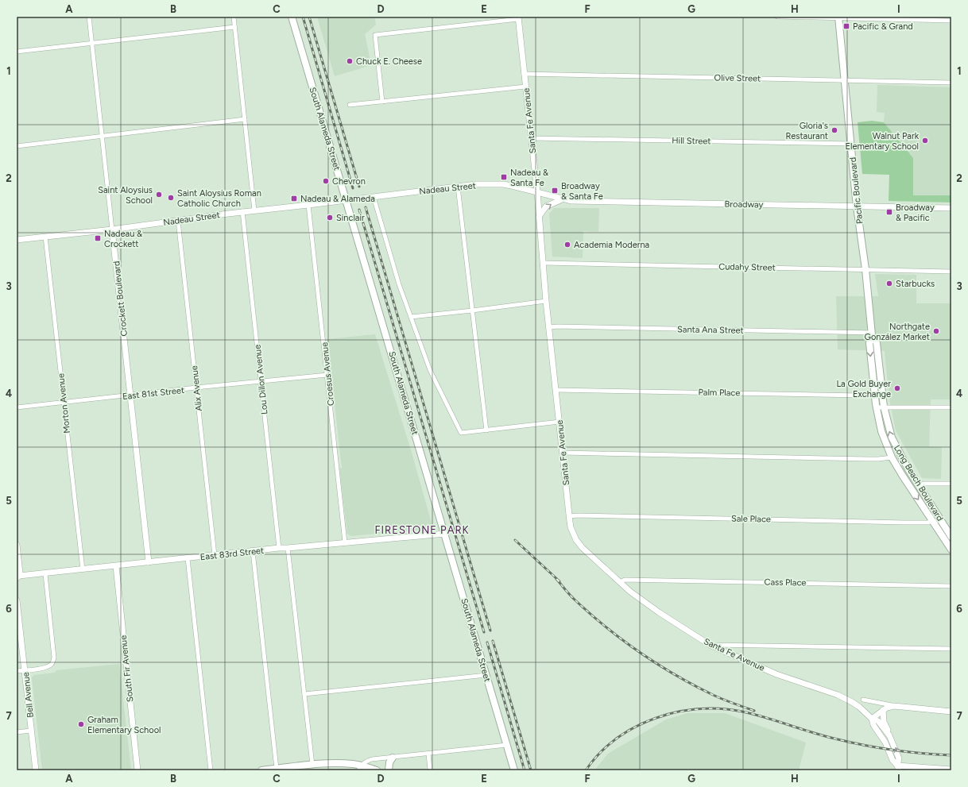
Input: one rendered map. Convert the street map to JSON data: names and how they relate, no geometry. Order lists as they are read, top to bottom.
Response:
{
  "streets": {
    "main road": ["South Alameda Street", "Pacific Boulevard", "Long Beach Boulevard"],
    "street": [
      "Olive Street",
      "Santa Fe Avenue",
      "Hill Street",
      "Nadeau Street",
      "Broadway",
      "Cudahy Street",
      "Crockett Boulevard",
      "Santa Ana Street",
      "Croesus Avenue",
      "Lou Dillon Avenue",
      "Alix Avenue",
      "Palm Place",
      "East 81st Street",
      "Morton Avenue",
      "Sale Place",
      "East 83rd Street",
      "Cass Place",
      "South Fir Avenue",
      "Bell Avenue"
    ]
  },
  "crossings": [
    ["Olive Street", "Santa Fe Avenue"],
    ["Olive Street", "Pacific Boulevard"],
    ["Santa Fe Avenue", "Hill Street"],
    ["Santa Fe Avenue", "Nadeau Street"],
    ["Santa Fe Avenue", "Broadway"],
    ["Santa Fe Avenue", "Cudahy Street"],
    ["Santa Fe Avenue", "Santa Ana Street"],
    ["Santa Fe Avenue", "Palm Place"],
    ["Santa Fe Avenue", "Sale Place"],
    ["Santa Fe Avenue", "Cass Place"],
    ["South Alameda Street", "Nadeau Street"],
    ["South Alameda Street", "East 83rd Street"],
    ["Hill Street", "Pacific Boulevard"],
    ["Nadeau Street", "Broadway"],
    ["Nadeau Street", "Crockett Boulevard"],
    ["Nadeau Street", "Croesus Avenue"],
    ["Nadeau Street", "Lou Dillon Avenue"],
    ["Nadeau Street", "Alix Avenue"],
    ["Nadeau Street", "Morton Avenue"],
    ["Pacific Boulevard", "Broadway"],
    ["Pacific Boulevard", "Cudahy Street"],
    ["Pacific Boulevard", "Long Beach Boulevard"],
    ["Cudahy Street", "Long Beach Boulevard"],
    ["Crockett Boulevard", "East 81st Street"],
    ["Crockett Boulevard", "East 83rd Street"],
    ["Santa Ana Street", "Long Beach Boulevard"],
    ["Croesus Avenue", "East 81st Street"],
    ["Croesus Avenue", "East 83rd Street"],
    ["Lou Dillon Avenue", "East 81st Street"],
    ["Lou Dillon Avenue", "East 83rd Street"],
    ["Alix Avenue", "East 81st Street"],
    ["Alix Avenue", "East 83rd Street"],
    ["Palm Place", "Long Beach Boulevard"],
    ["East 81st Street", "Morton Avenue"],
    ["Morton Avenue", "East 83rd Street"],
    ["Long Beach Boulevard", "Sale Place"],
    ["East 83rd Street", "South Fir Avenue"]
  ],
  "districts": ["FIRESTONE PARK"],
  "places": {
    "transit": [
      "Pacific & Grand",
      "Nadeau & Santa Fe",
      "Broadway & Santa Fe",
      "Nadeau & Alameda",
      "Broadway & Pacific",
      "Nadeau & Crockett"
    ],
    "other": [
      "Chuck E. Cheese",
      "Gloria's Restaurant",
      "Walnut Park Elementary School",
      "Chevron",
      "Saint Aloysius School",
      "Saint Aloysius Roman Catholic Church",
      "Sinclair",
      "Academia Moderna",
      "Starbucks",
      "Northgate González Market",
      "La Gold Buyer Exchange",
      "Graham Elementary School"
    ]
  },
  "grid": {
    "columns": [
      "A",
      "B",
      "C",
      "D",
      "E",
      "F",
      "G",
      "H",
      "I"
    ],
    "rows": [
      "1",
      "2",
      "3",
      "4",
      "5",
      "6",
      "7"
    ]
  }
}
